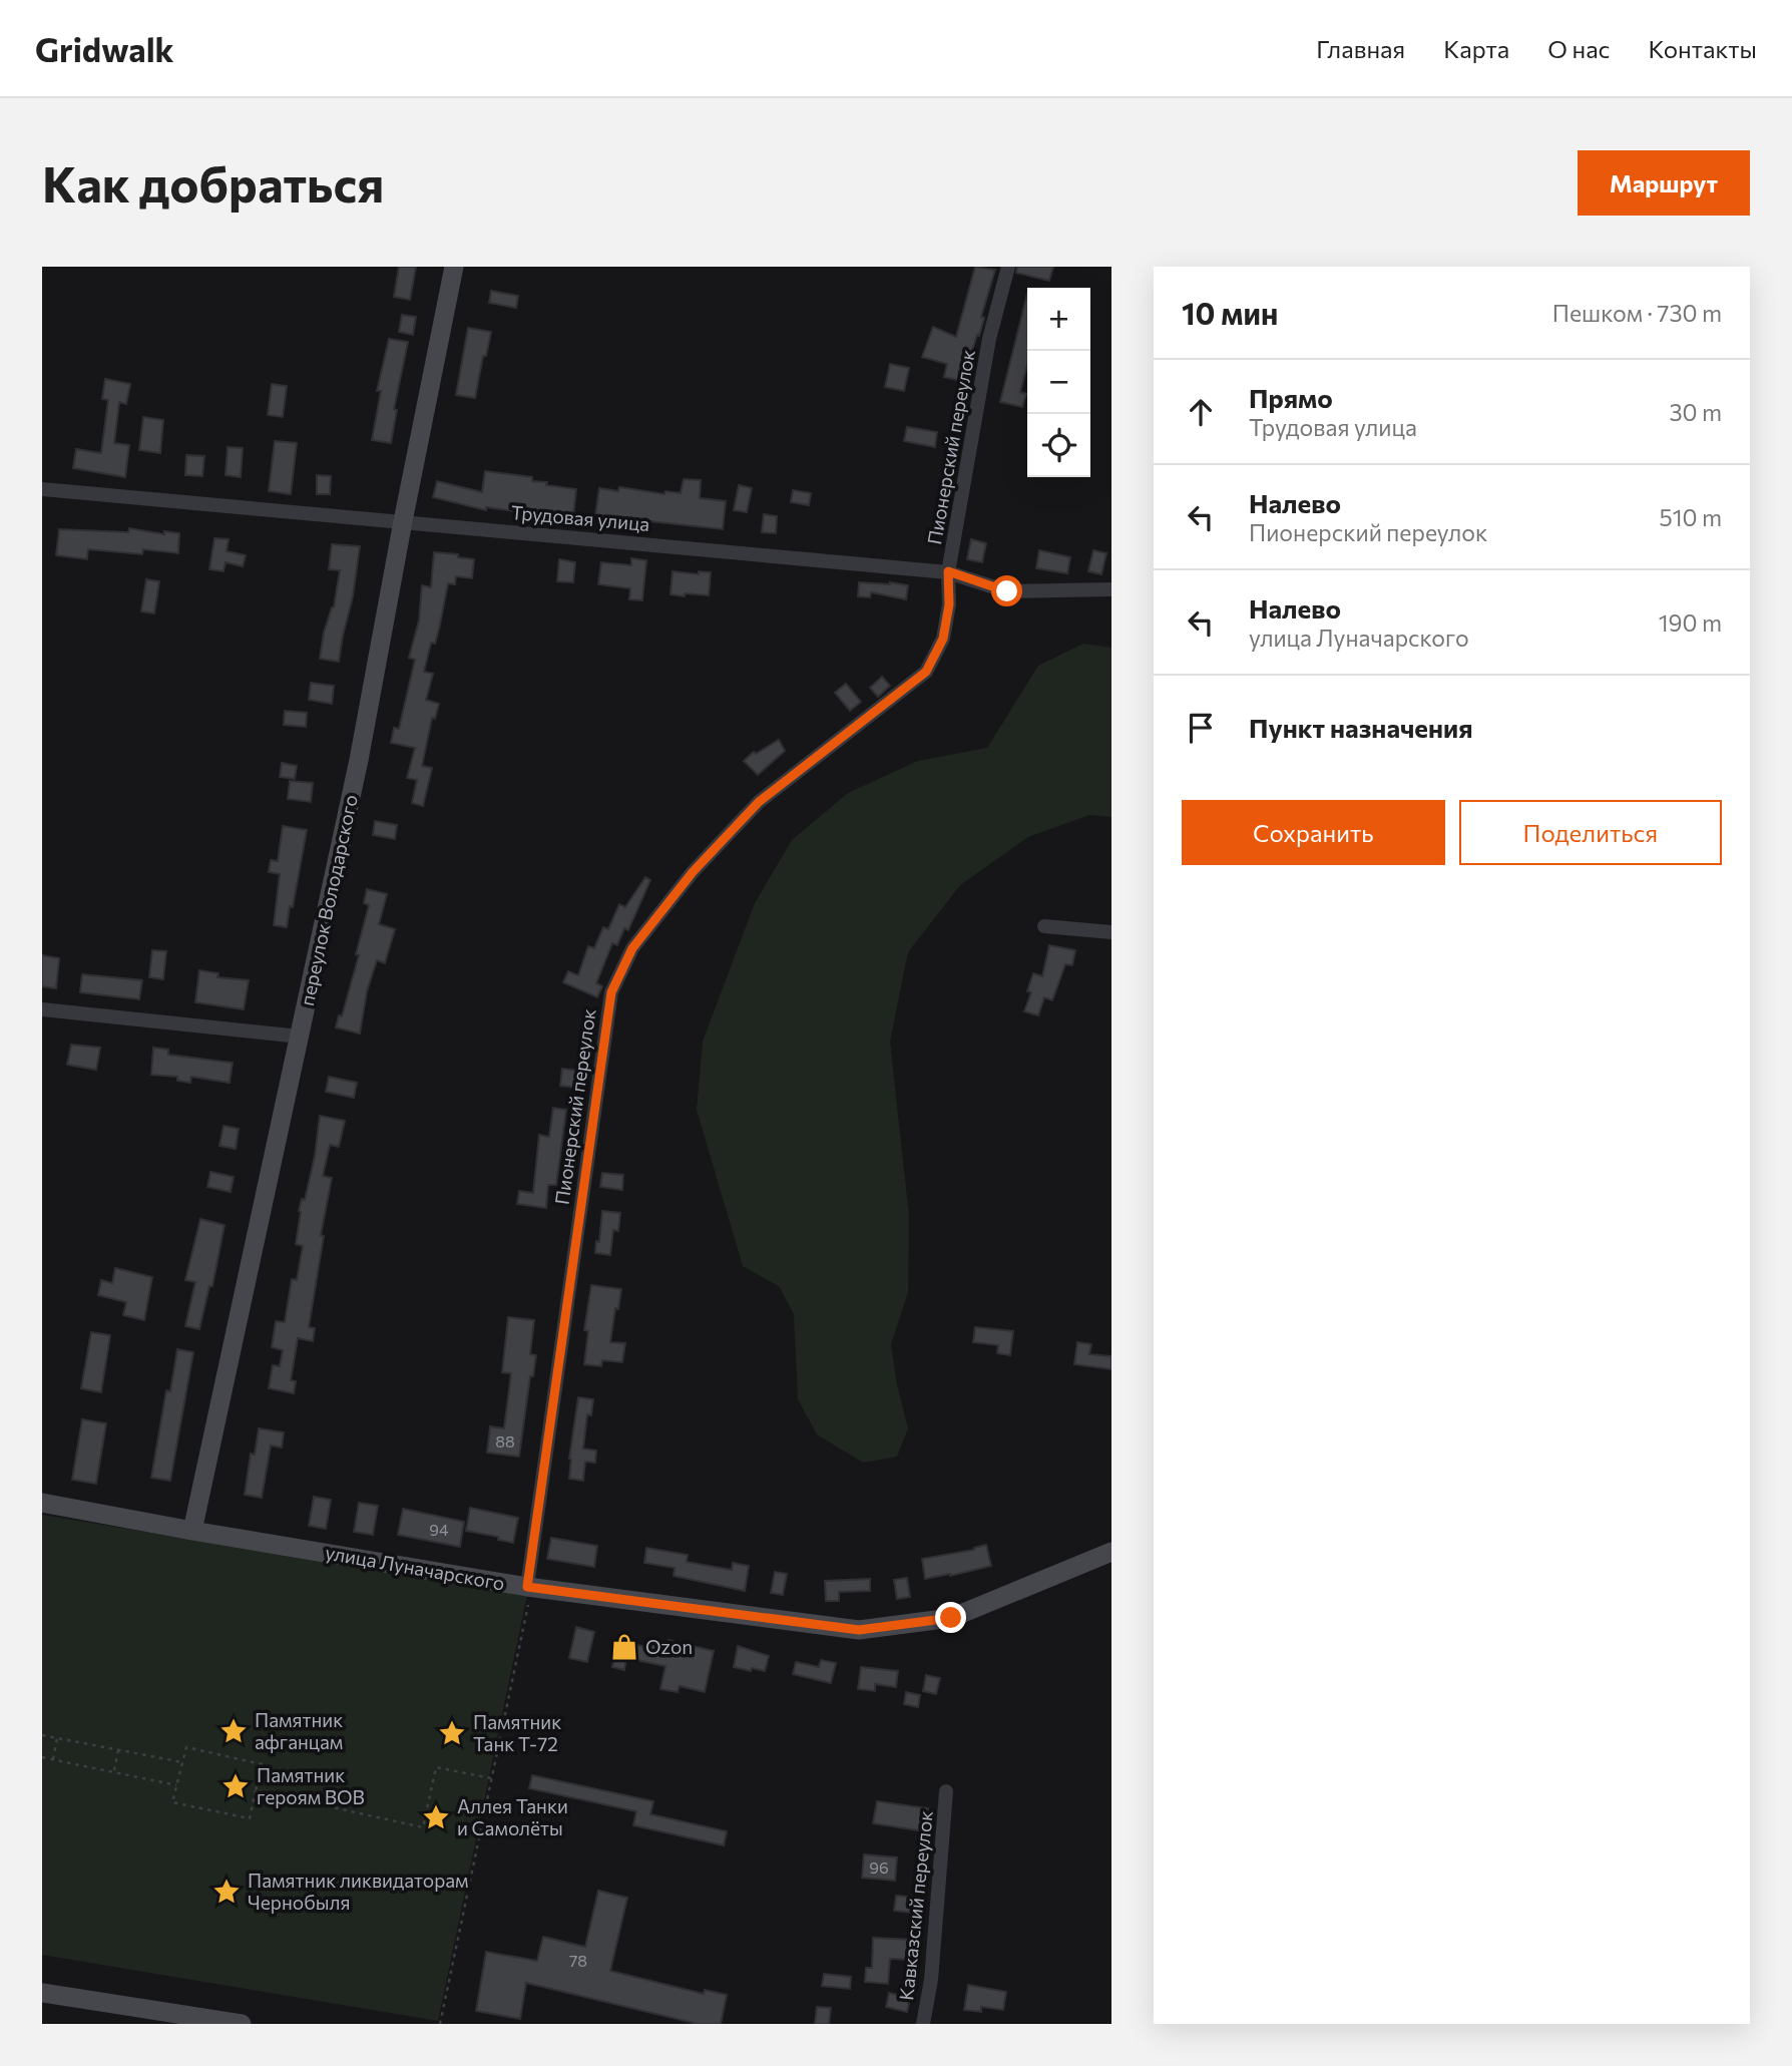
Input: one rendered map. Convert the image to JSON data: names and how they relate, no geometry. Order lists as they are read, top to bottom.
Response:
{
  "streets": {
    "street": [
      "Пионерский переулок",
      "Трудовая улица",
      "переулок Володарского",
      "улица Луначарского",
      "Кавказский переулок"
    ]
  },
  "crossings": [
    ["Пионерский переулок", "Трудовая улица"],
    ["Пионерский переулок", "улица Луначарского"],
    ["Трудовая улица", "переулок Володарского"],
    ["переулок Володарского", "улица Луначарского"]
  ],
  "places": {
    "shop": ["Ozon"],
    "place": [
      "Памятник афганцам",
      "Памятник Танк Т-72",
      "Памятник героям ВОВ",
      "Аллея Танки и Самолёты",
      "Памятник ликвидаторам Чернобыля"
    ]
  },
  "house_numbers": [
    "88",
    "94",
    "96",
    "78"
  ],
  "page": {
    "header": "Gridwalk",
    "nav": [
      "Главная",
      "Карта",
      "О нас",
      "Контакты"
    ],
    "buttons": [
      "Маршрут",
      ["Сохранить", "Поделиться"]
    ],
    "title": "Как добраться",
    "heading": ["10 мин", "Пешком · 730 m"],
    "map_buttons": ["+", "−"],
    "list": [
      ["Прямо", "Трудовая улица", "30 m"],
      ["Налево", "Пионерский переулок", "510 m"],
      ["Налево", "улица Луначарского", "190 m"],
      "Пункт назначения"
    ]
  }
}
